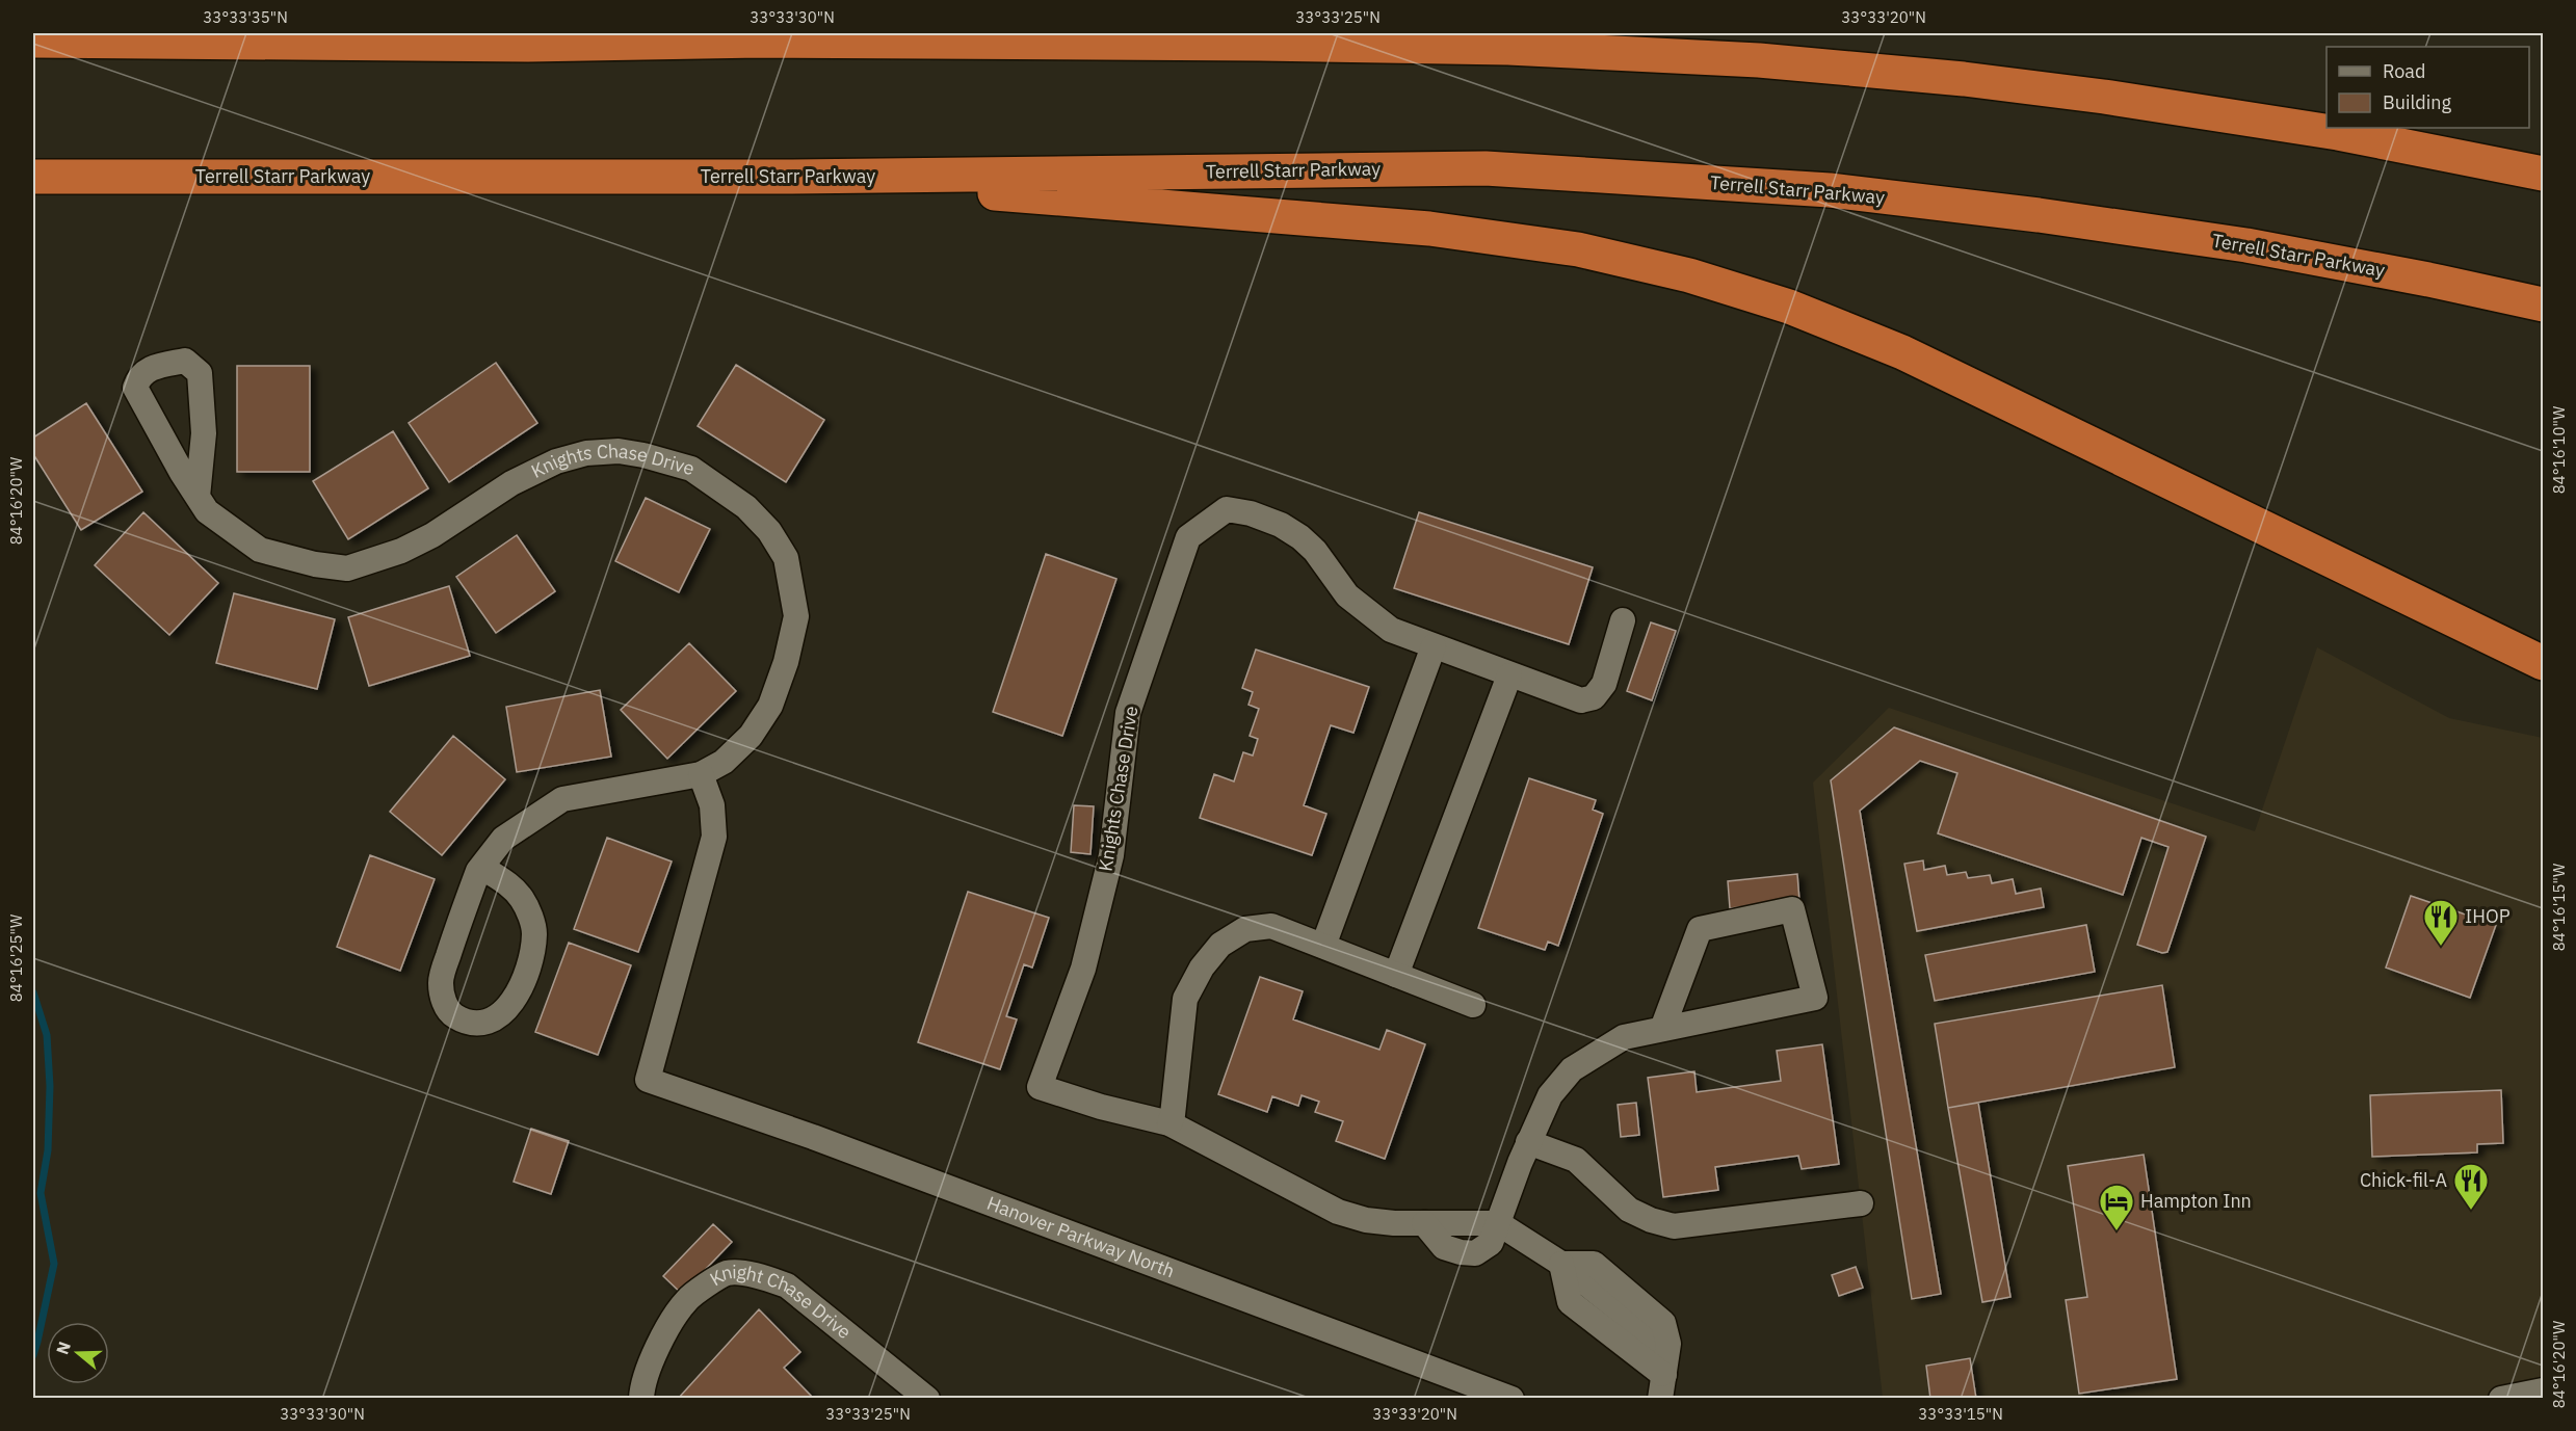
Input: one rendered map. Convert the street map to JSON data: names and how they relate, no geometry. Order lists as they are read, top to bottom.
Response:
{
  "streets": {
    "highway": ["Terrell Starr Parkway"],
    "street": ["Knights Chase Drive", "Hanover Parkway North", "Knight Chase Drive"]
  },
  "crossings": [
    ["Knights Chase Drive", "Hanover Parkway North"]
  ],
  "places": {
    "restaurant": ["IHOP", "Chick-fil-A"],
    "hotel": ["Hampton Inn"]
  },
  "legend": ["Road", "Building"],
  "north": "left",
  "coordinates": [
    "33°33'35\"N",
    "33°33'30\"N",
    "33°33'25\"N",
    "33°33'20\"N",
    "84°16'10\"W",
    "84°16'20\"W",
    "84°16'15\"W",
    "84°16'25\"W",
    "33°33'15\"N"
  ]
}
